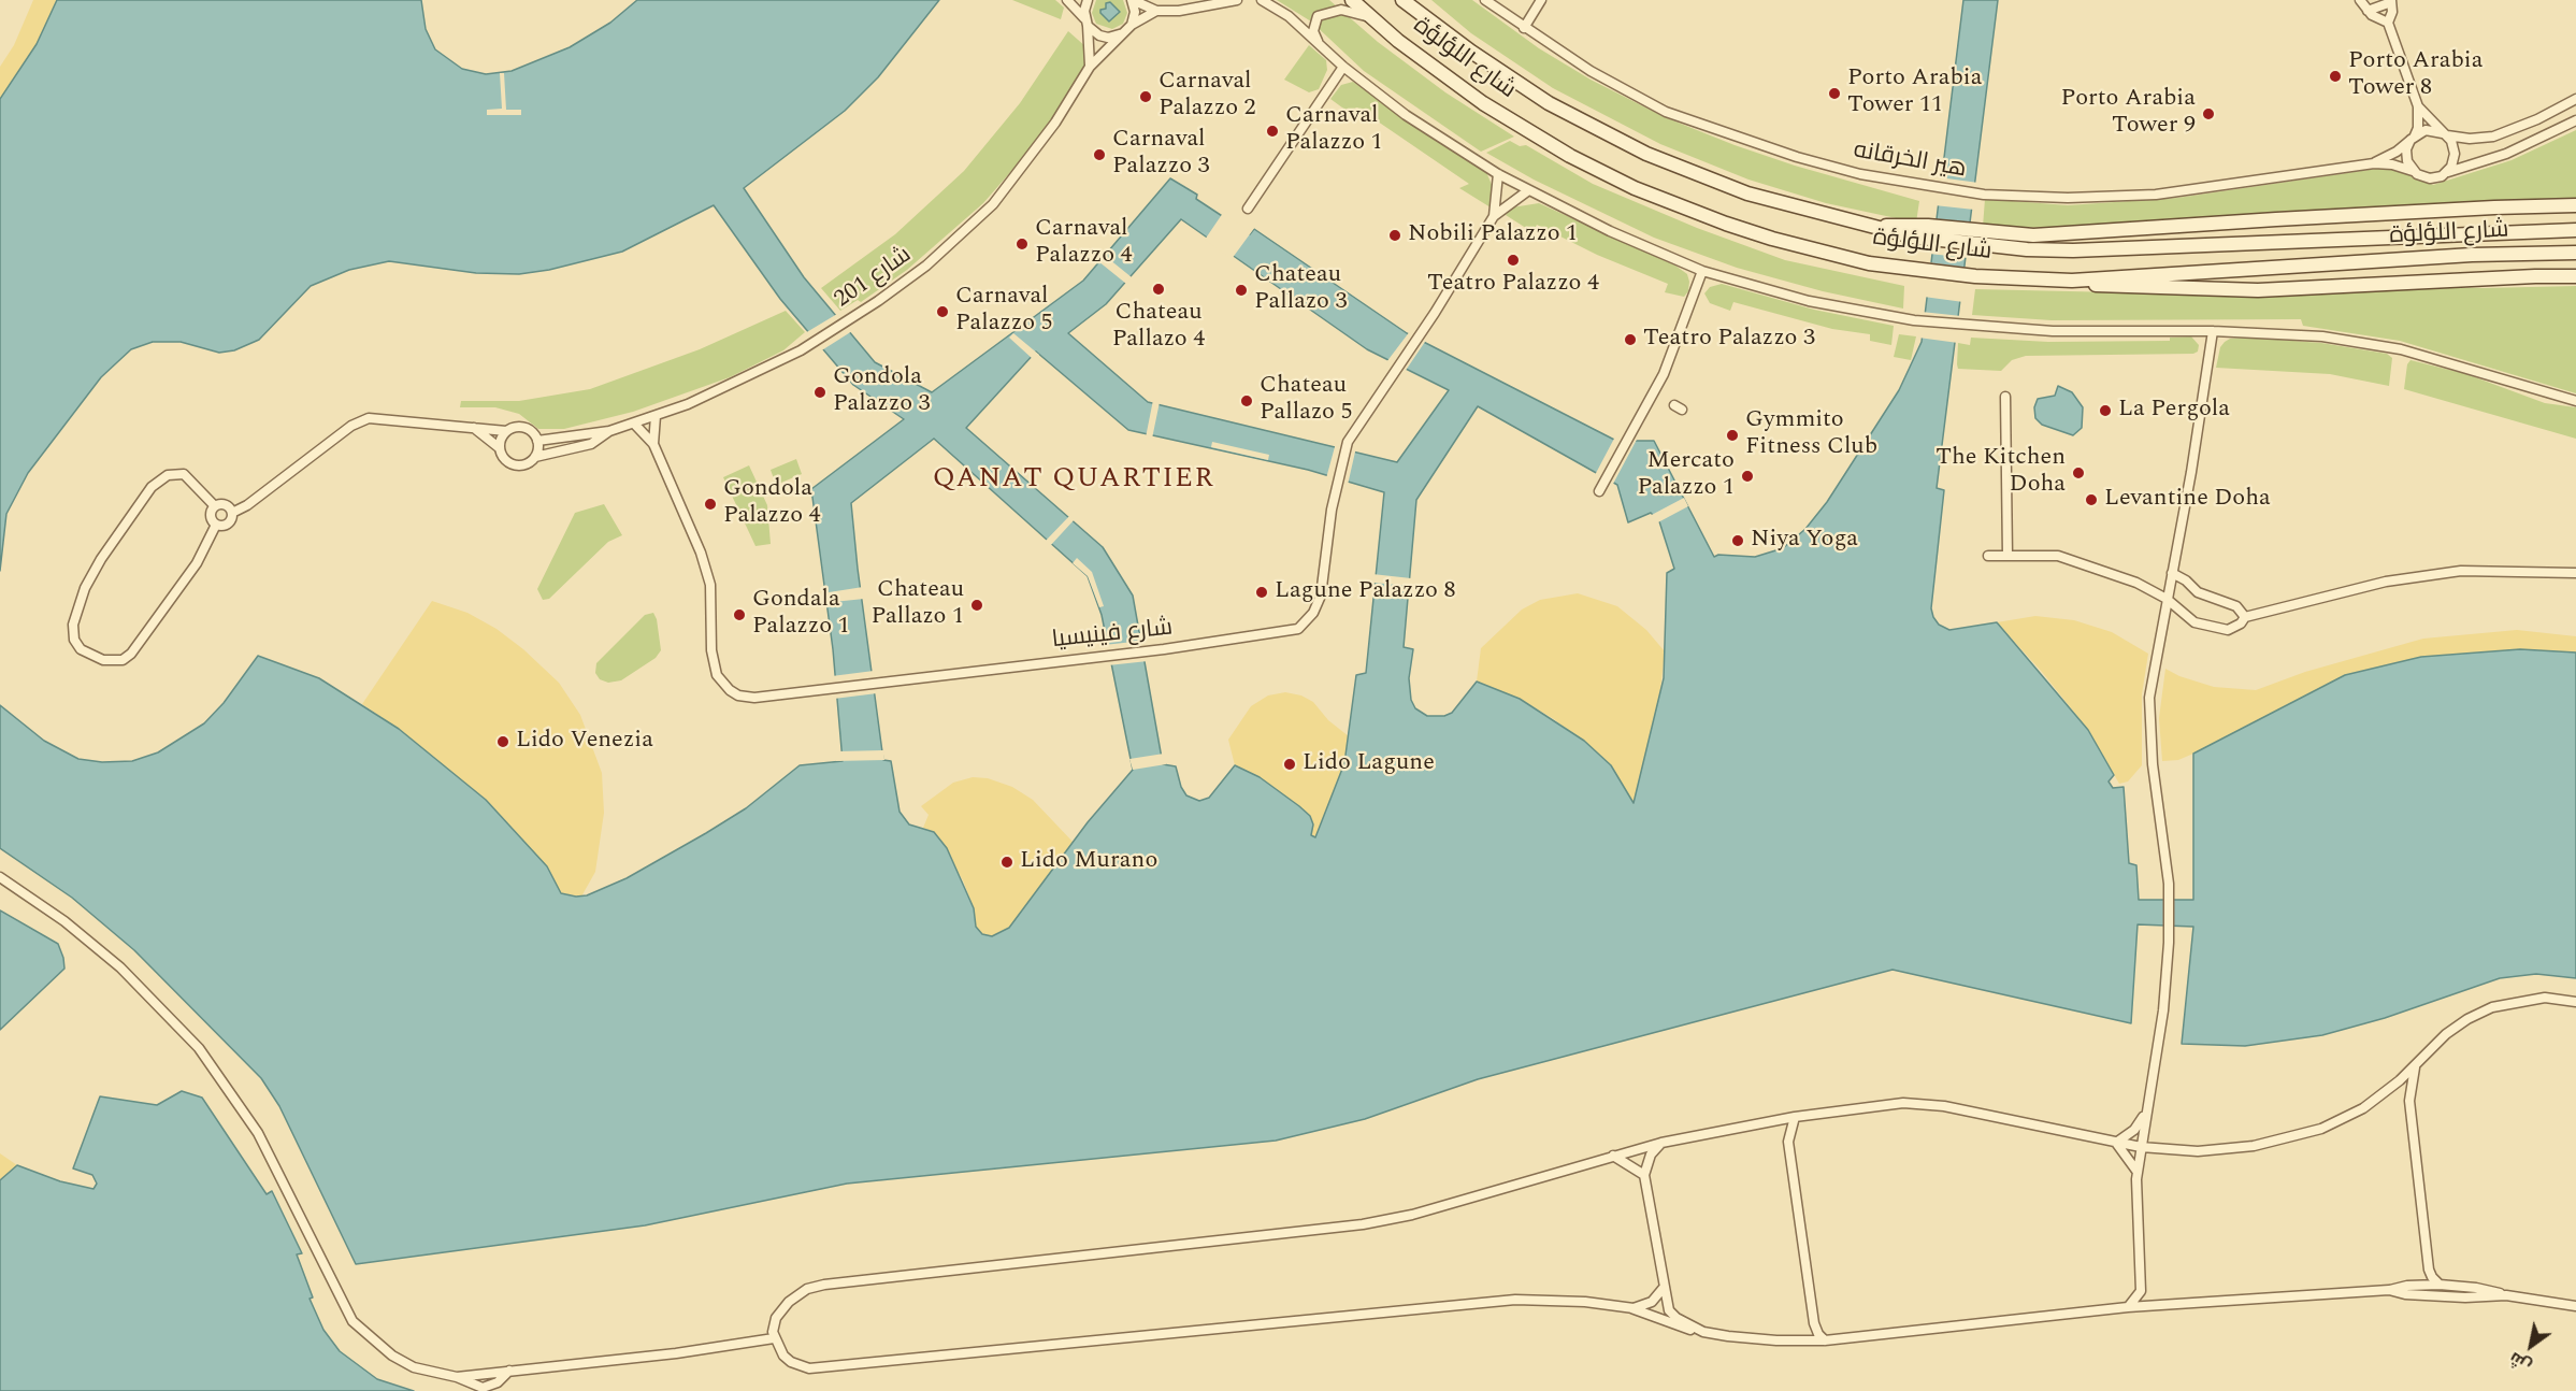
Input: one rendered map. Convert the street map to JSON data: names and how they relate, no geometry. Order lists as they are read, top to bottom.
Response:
{
  "streets": {
    "main road": ["شارع اللؤلؤة"],
    "street": ["هير الخرقانه", "شارع 201", "شارع فينيسيا"]
  },
  "crossings": [
    ["شارع 201", "شارع فينيسيا"]
  ],
  "districts": ["QANAT QUARTIER"],
  "places": [
    "Porto Arabia Tower 8",
    "Porto Arabia Tower 11",
    "Carnaval Palazzo 2",
    "Porto Arabia Tower 9",
    "Carnaval Palazzo 1",
    "Carnaval Palazzo 3",
    "Nobili Palazzo 1",
    "Carnaval Palazzo 4",
    "Teatro Palazzo 4",
    "Chateau Pallazo 4",
    "Chateau Pallazo 3",
    "Carnaval Palazzo 5",
    "Teatro Palazzo 3",
    "Gondola Palazzo 3",
    "Chateau Pallazo 5",
    "La Pergola",
    "Gymmito Fitness Club",
    "The Kitchen Doha",
    "Mercato Palazzo 1",
    "Levantine Doha",
    "Gondola Palazzo 4",
    "Niya Yoga",
    "Lagune Palazzo 8",
    "Chateau Pallazo 1",
    "Gondala Palazzo 1",
    "Lido Venezia",
    "Lido Lagune",
    "Lido Murano"
  ],
  "north": "bottom left"
}
